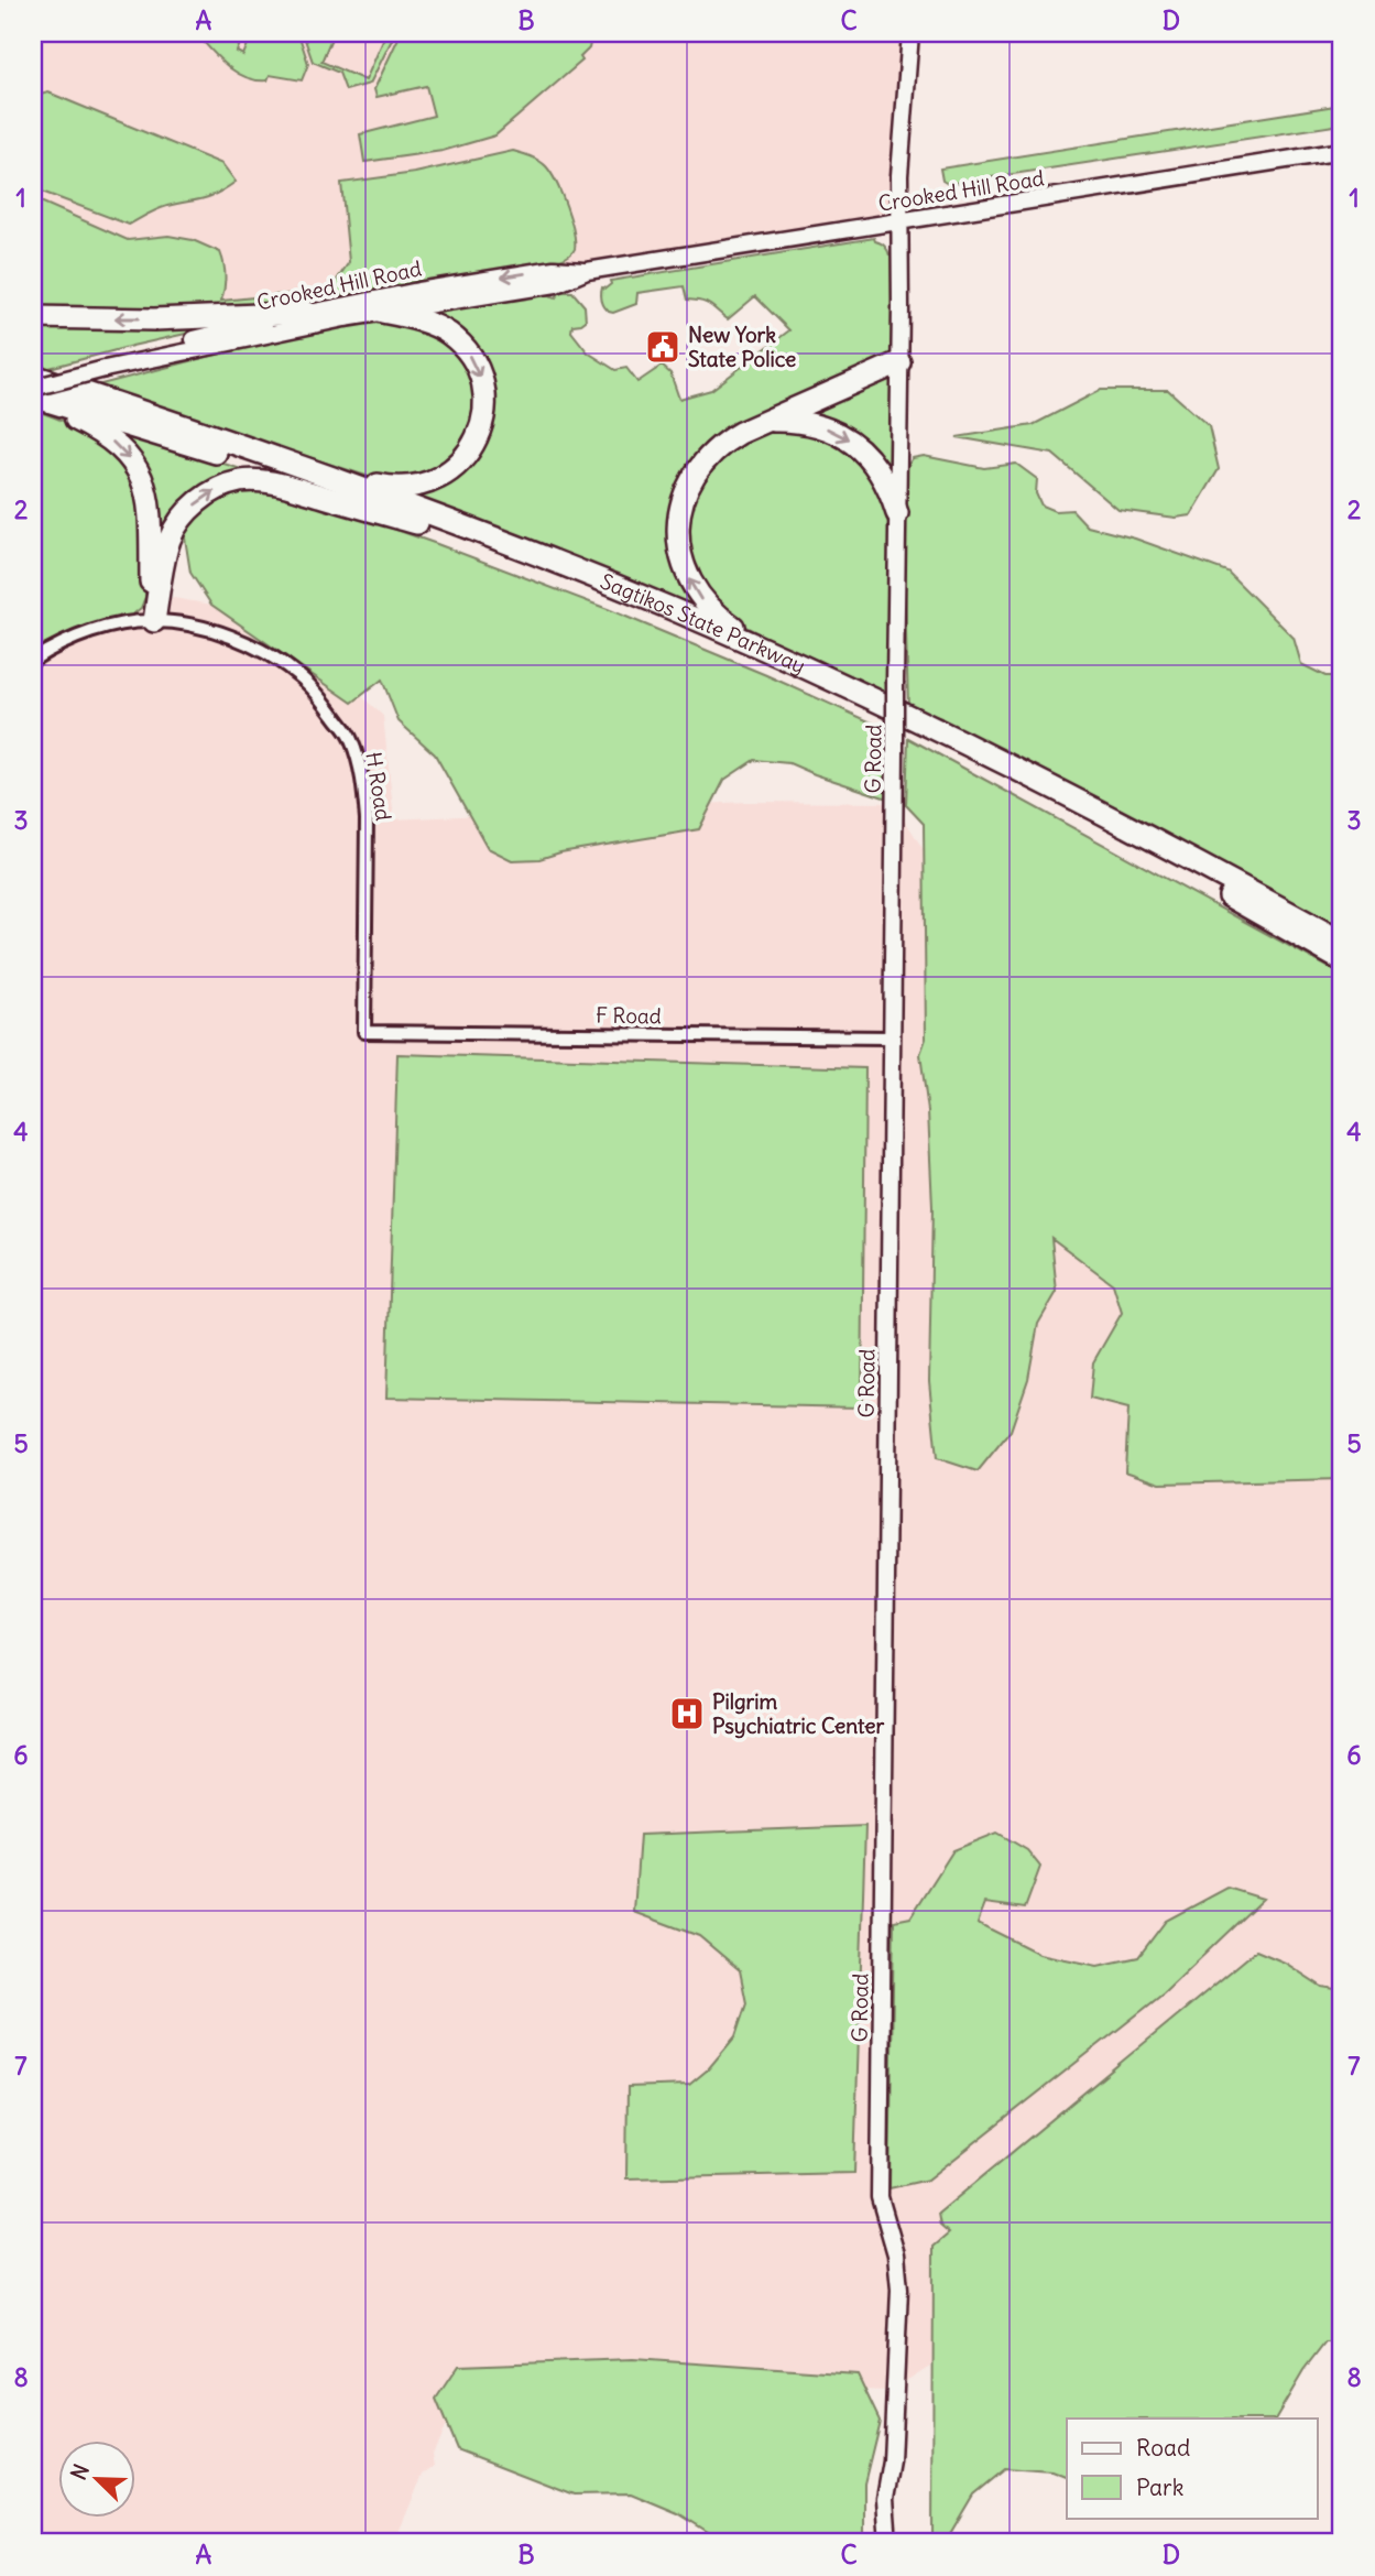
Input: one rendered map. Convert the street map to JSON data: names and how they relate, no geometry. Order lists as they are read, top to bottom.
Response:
{
  "streets": {
    "highway": ["Sagtikos State Parkway"],
    "street": [
      "Crooked Hill Road",
      "G Road",
      "H Road",
      "F Road"
    ]
  },
  "crossings": [
    ["Crooked Hill Road", "G Road"],
    ["G Road", "F Road"],
    ["H Road", "F Road"]
  ],
  "places": {
    "public building": ["New York State Police"],
    "hospital": ["Pilgrim Psychiatric Center"]
  },
  "legend": ["Road", "Park"],
  "north": "top left",
  "grid": {
    "columns": [
      "A",
      "B",
      "C",
      "D"
    ],
    "rows": [
      "1",
      "2",
      "3",
      "4",
      "5",
      "6",
      "7",
      "8"
    ]
  }
}
